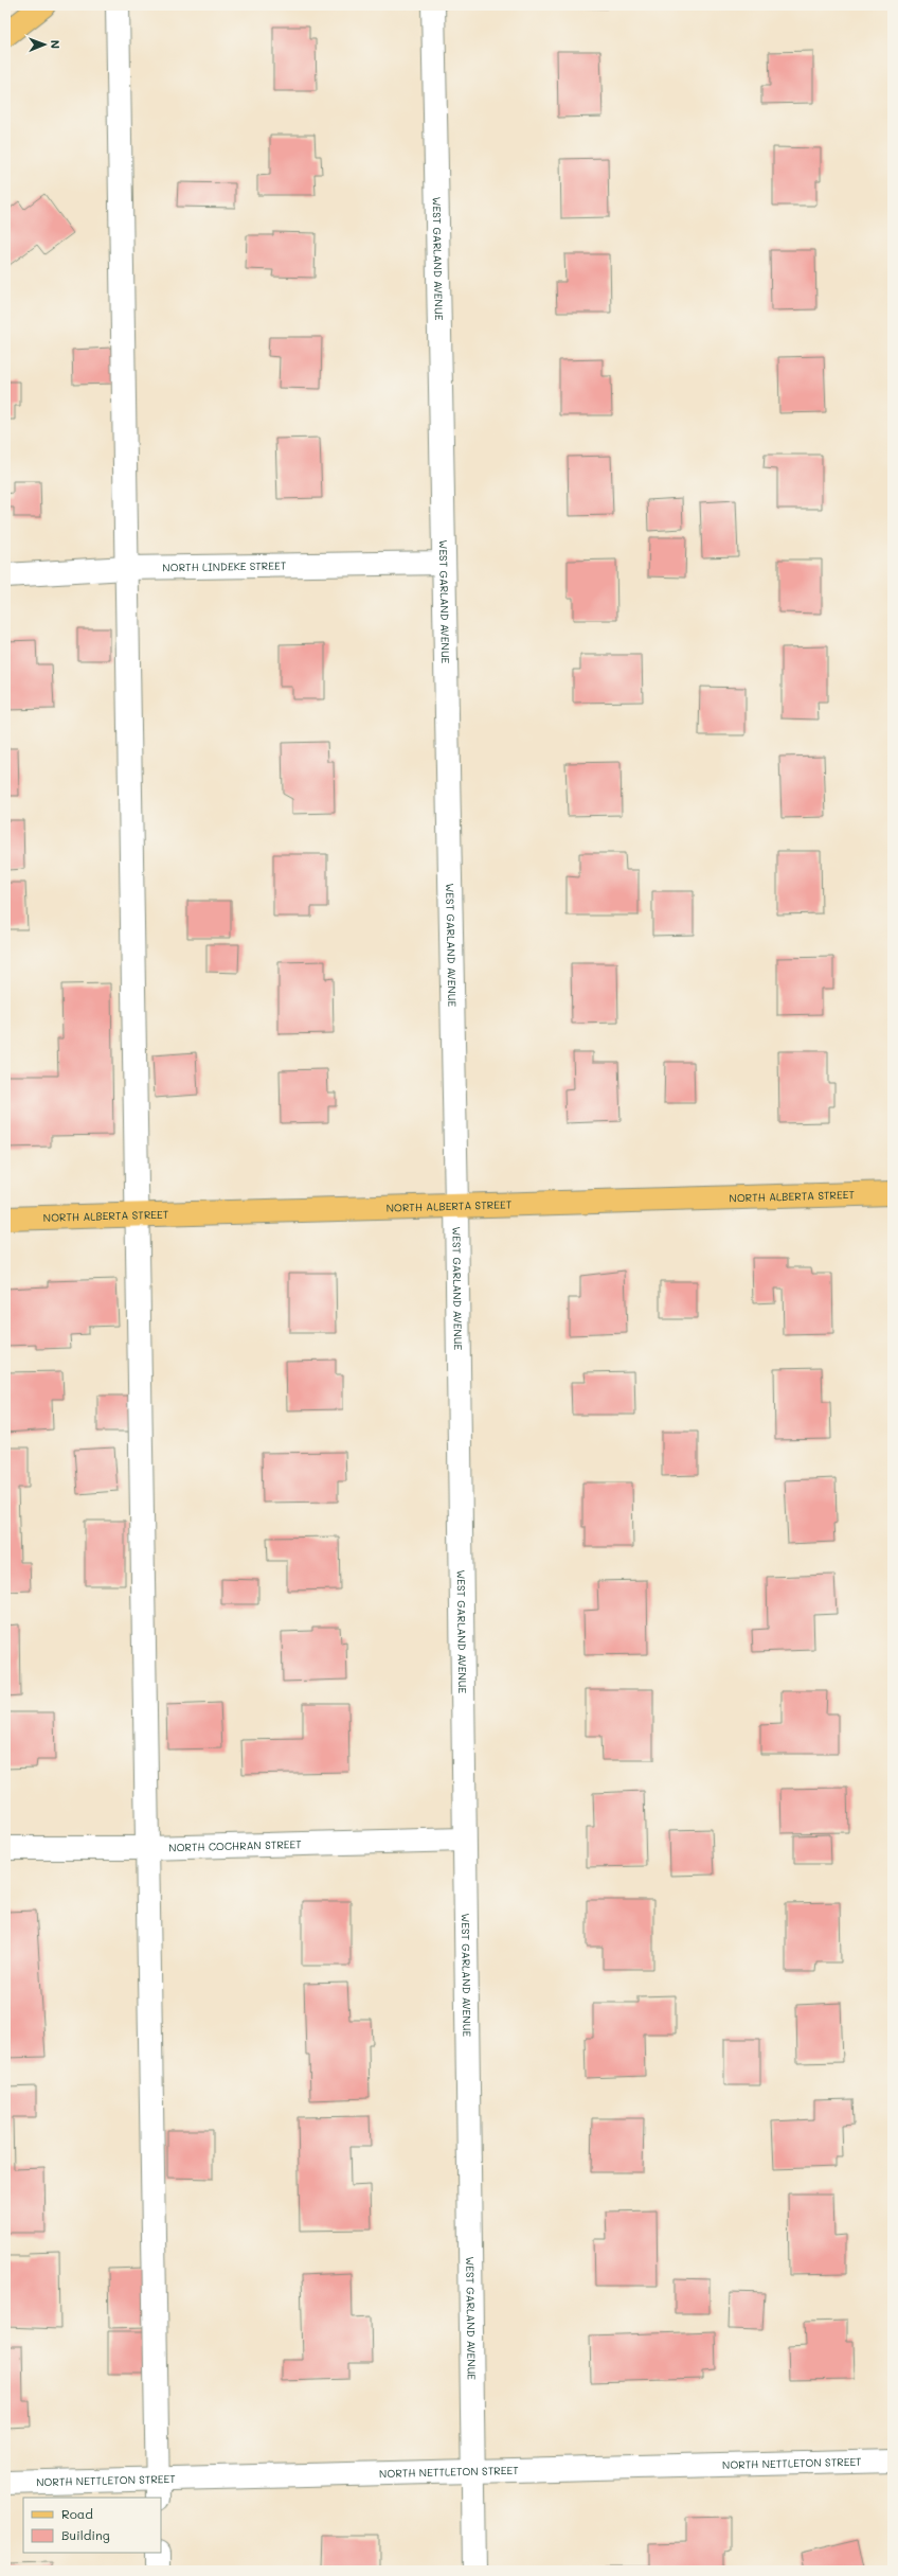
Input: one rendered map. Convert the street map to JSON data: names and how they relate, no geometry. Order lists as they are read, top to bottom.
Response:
{
  "streets": {
    "main road": ["NORTH ALBERTA STREET"],
    "street": [
      "WEST GARLAND AVENUE",
      "NORTH LINDEKE STREET",
      "NORTH COCHRAN STREET",
      "NORTH NETTLETON STREET"
    ]
  },
  "crossings": [
    ["WEST GARLAND AVENUE", "NORTH LINDEKE STREET"],
    ["WEST GARLAND AVENUE", "NORTH ALBERTA STREET"],
    ["WEST GARLAND AVENUE", "NORTH COCHRAN STREET"],
    ["WEST GARLAND AVENUE", "NORTH NETTLETON STREET"]
  ],
  "legend": ["Road", "Building"],
  "north": "right"
}
